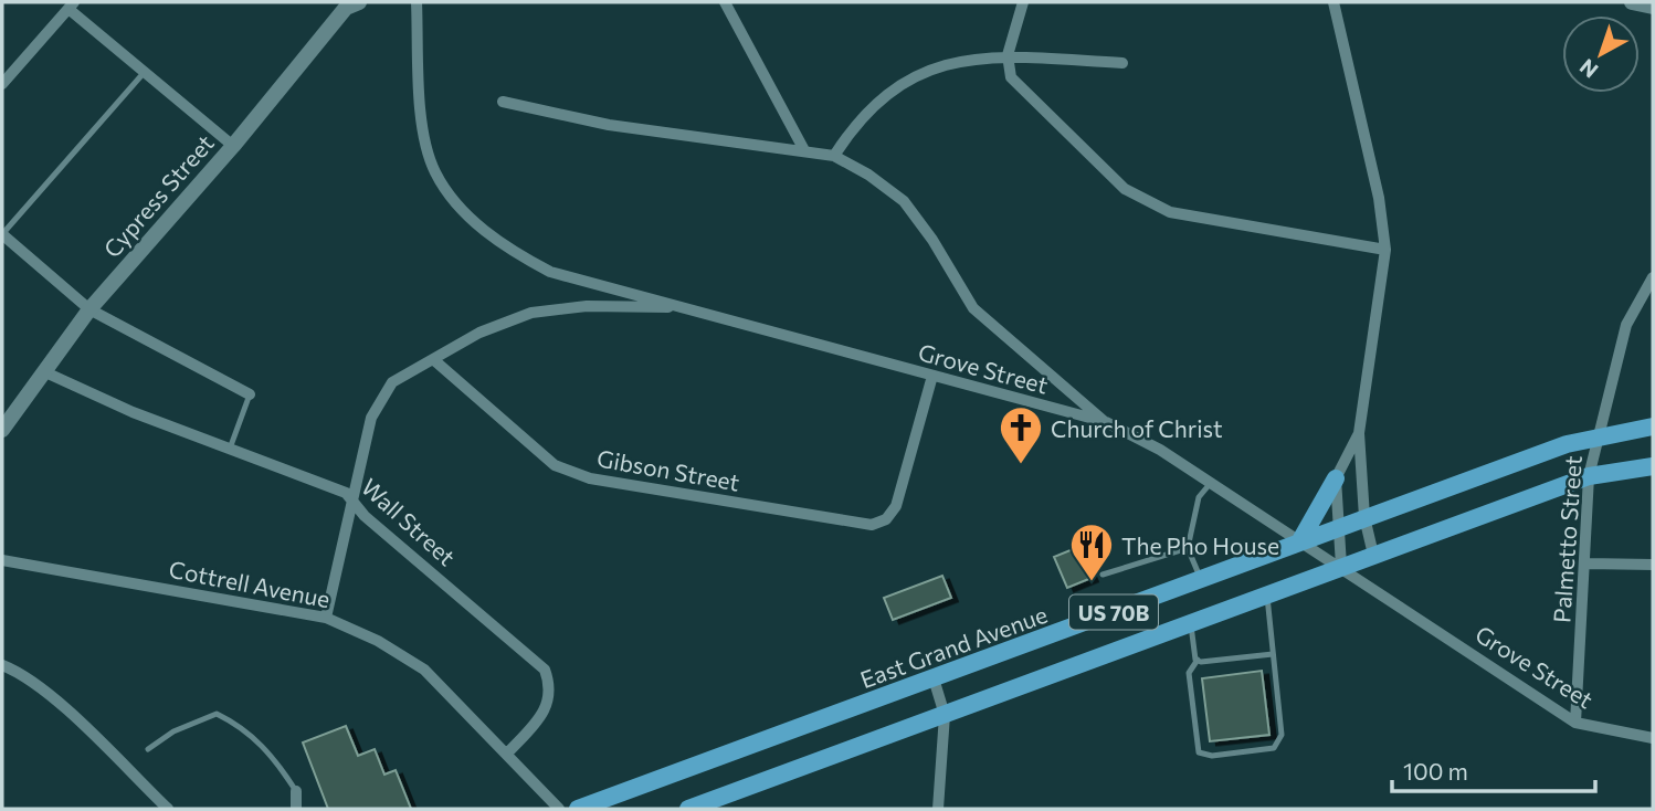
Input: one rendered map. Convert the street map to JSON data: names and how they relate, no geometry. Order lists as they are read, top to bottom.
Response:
{
  "streets": {
    "main road": ["US 70B", "East Grand Avenue"],
    "street": [
      "Cypress Street",
      "Grove Street",
      "Gibson Street",
      "Wall Street",
      "Palmetto Street",
      "Cottrell Avenue"
    ]
  },
  "crossings": [
    ["Cypress Street", "Wall Street"],
    ["Grove Street", "Gibson Street"],
    ["Grove Street", "Palmetto Street"],
    ["Grove Street", "US 70B"],
    ["Grove Street", "East Grand Avenue"],
    ["Wall Street", "Cottrell Avenue"],
    ["Palmetto Street", "US 70B"],
    ["Palmetto Street", "East Grand Avenue"]
  ],
  "places": {
    "church": ["Church of Christ"],
    "restaurant": ["The Pho House"]
  },
  "scale_bar": "100 m",
  "north": "bottom left"
}
